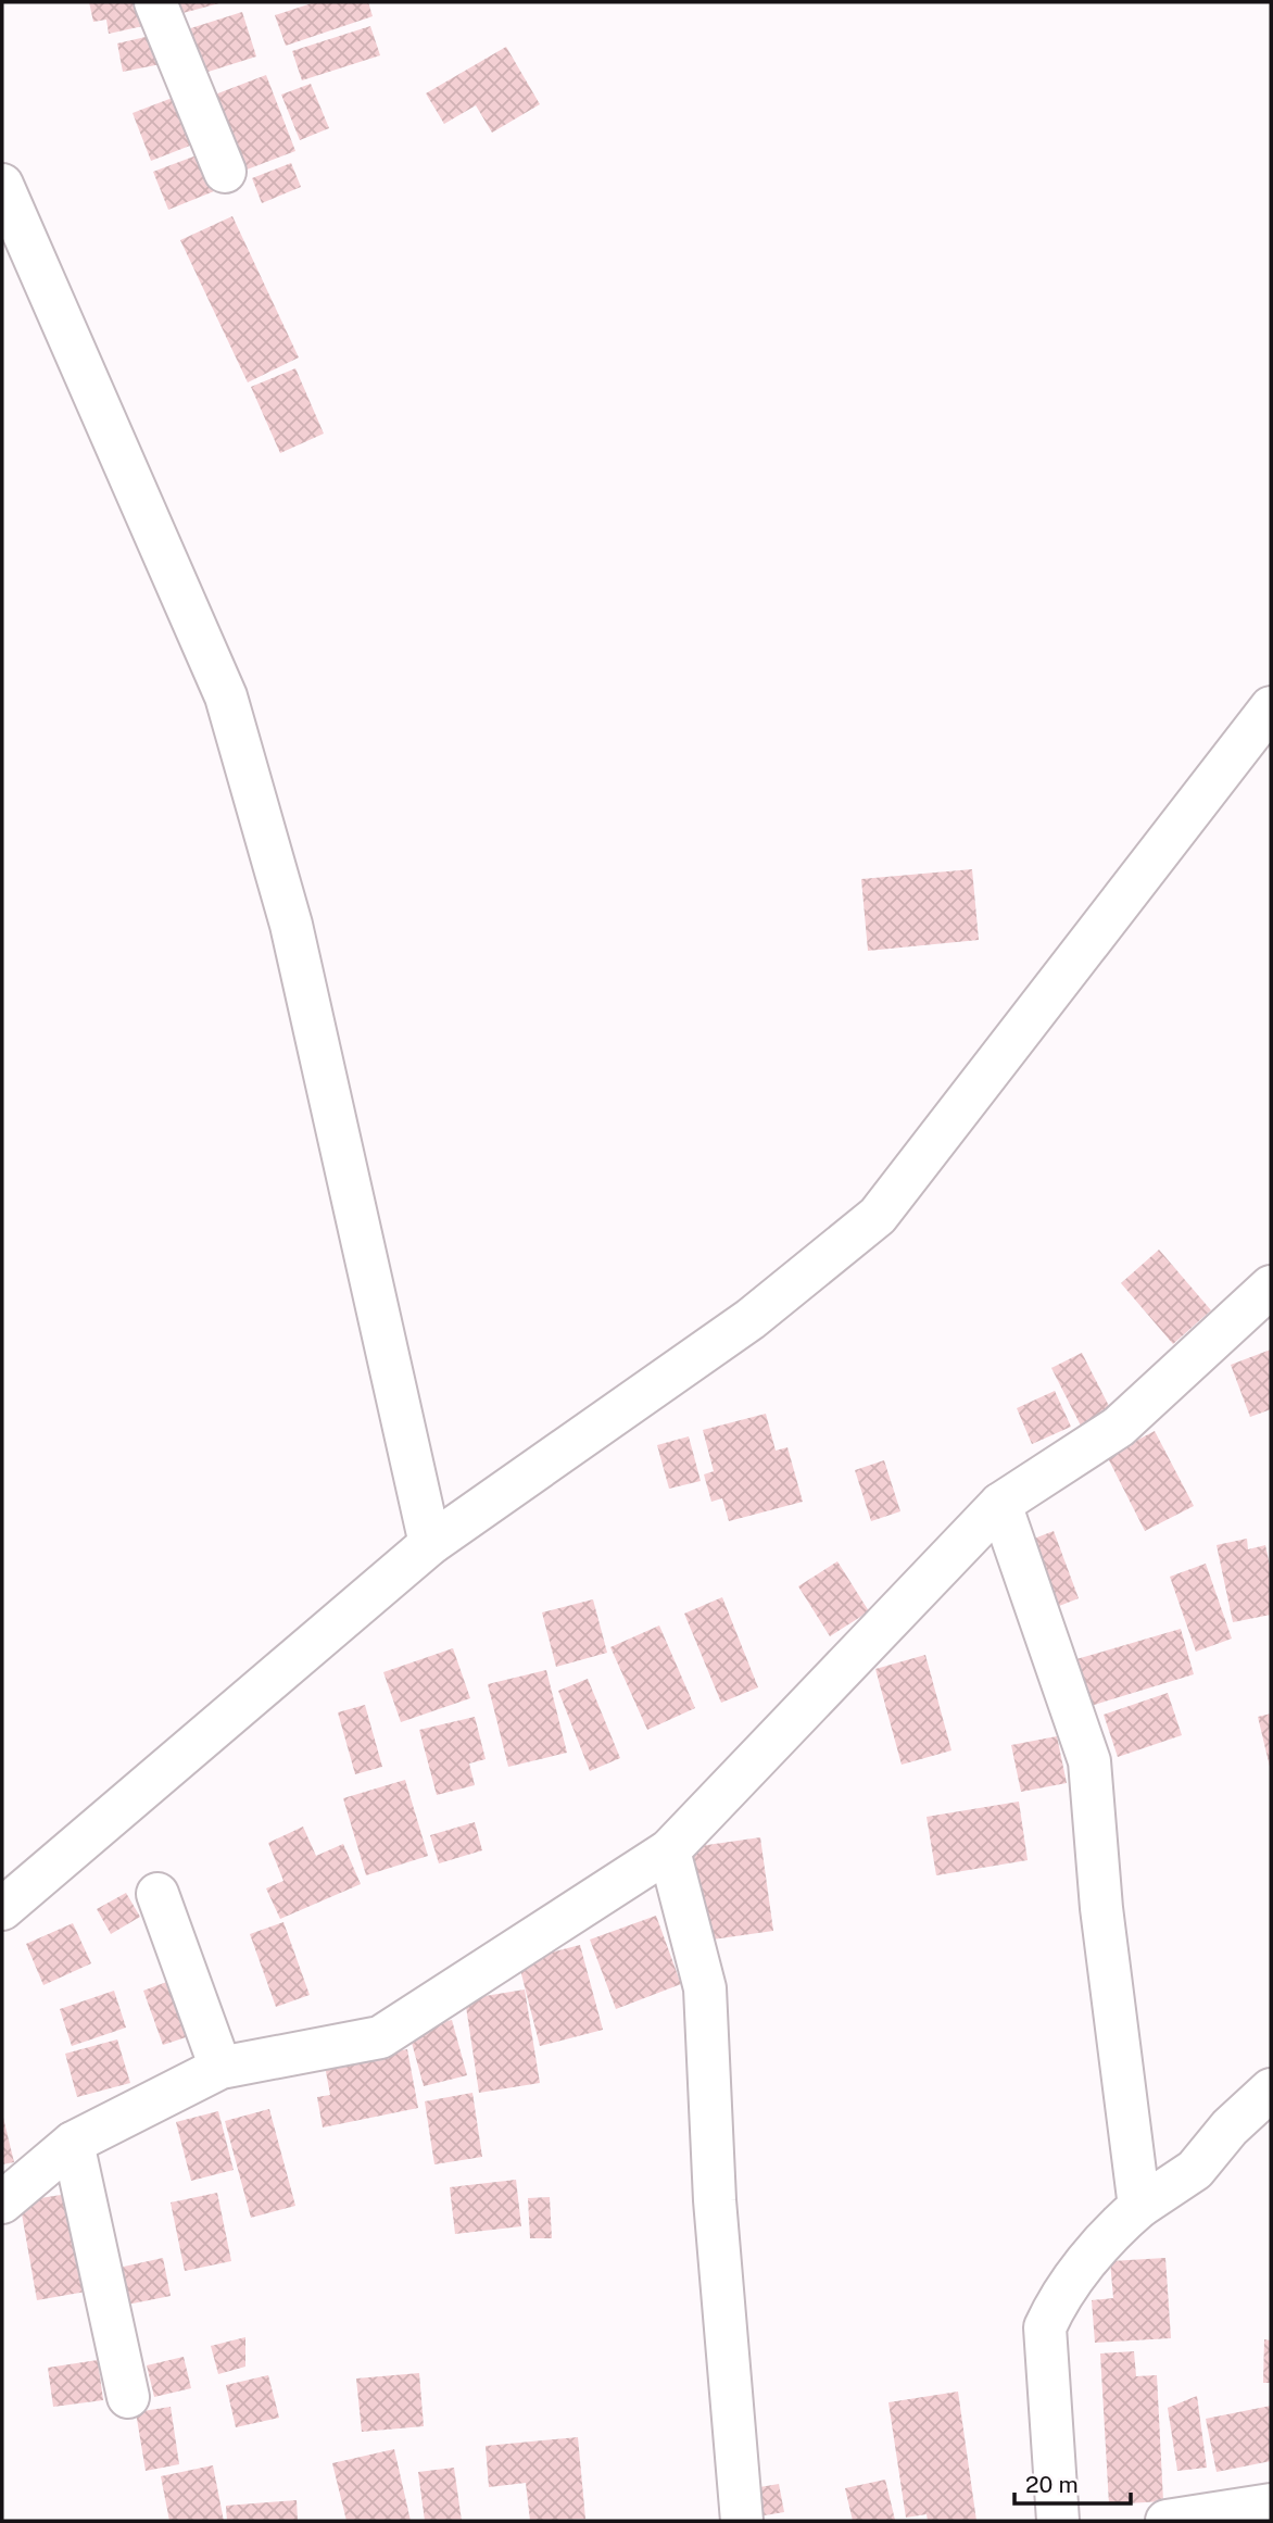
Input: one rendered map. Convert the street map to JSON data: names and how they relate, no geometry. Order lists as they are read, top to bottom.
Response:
{
  "scale_bar": "20 m"
}
